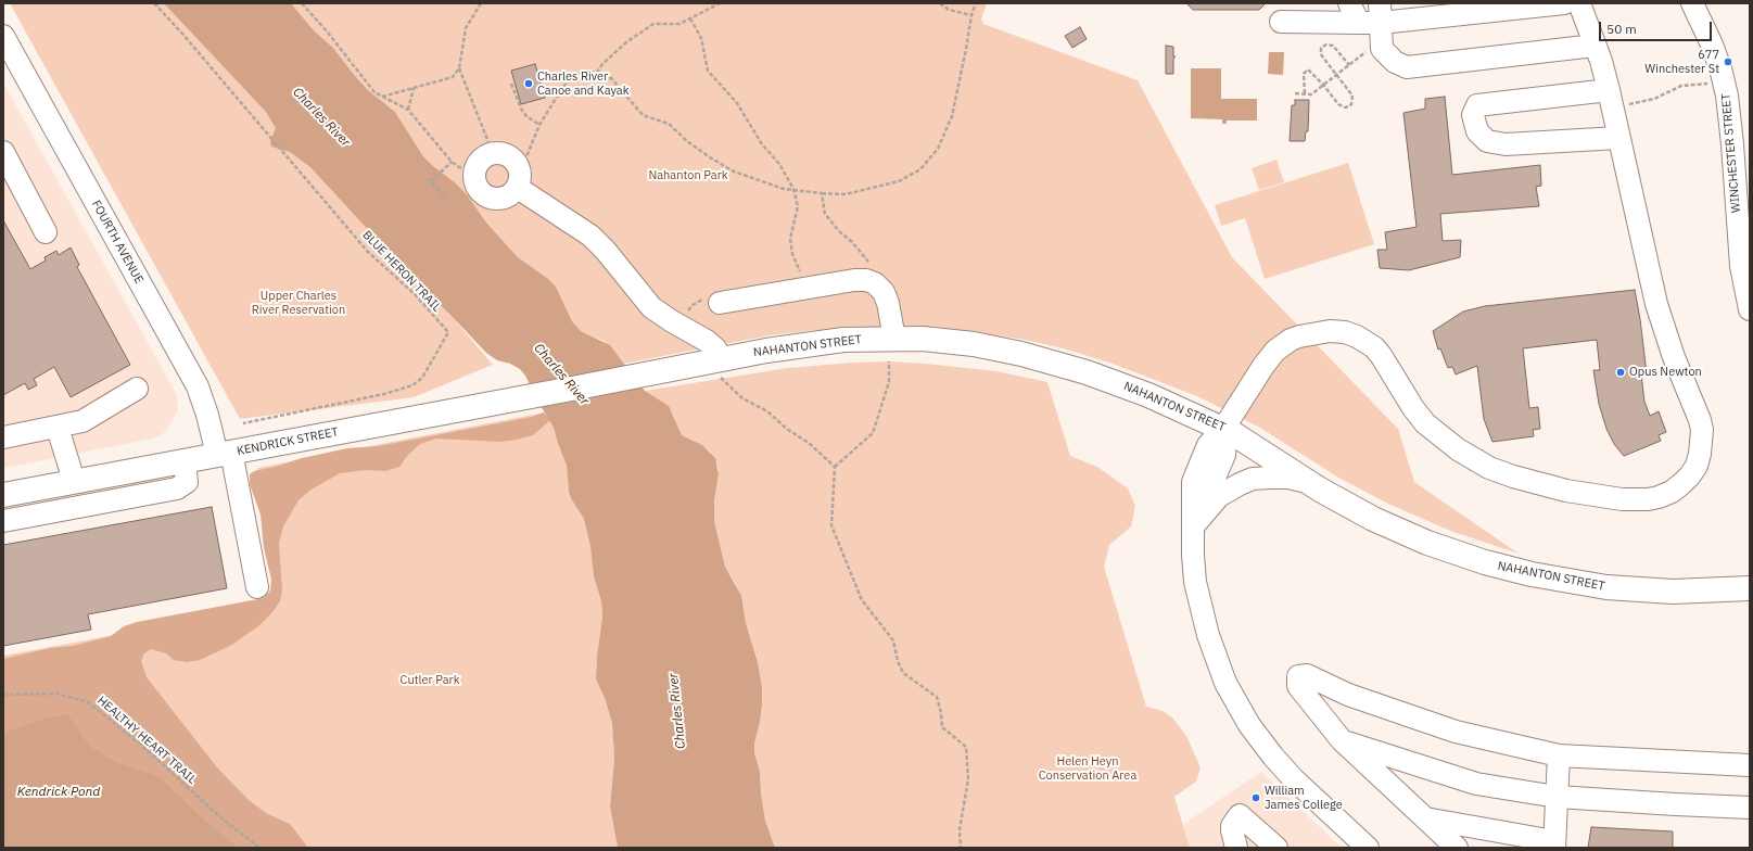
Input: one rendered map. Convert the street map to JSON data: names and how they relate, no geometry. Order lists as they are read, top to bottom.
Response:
{
  "streets": {
    "main road": ["NAHANTON STREET", "KENDRICK STREET"],
    "street": ["WINCHESTER STREET", "FOURTH AVENUE"],
    "path": ["BLUE HERON TRAIL", "HEALTHY HEART TRAIL"]
  },
  "crossings": [
    ["FOURTH AVENUE", "KENDRICK STREET"],
    ["NAHANTON STREET", "KENDRICK STREET"]
  ],
  "water": ["Charles River", "Kendrick Pond"],
  "parks": [
    "Nahanton Park",
    "Upper Charles River Reservation",
    "Cutler Park",
    "Helen Heyn Conservation Area"
  ],
  "places": [
    "677 Winchester St",
    "Charles River Canoe and Kayak",
    "Opus Newton",
    "William James College"
  ],
  "scale_bar": "50 m"
}
